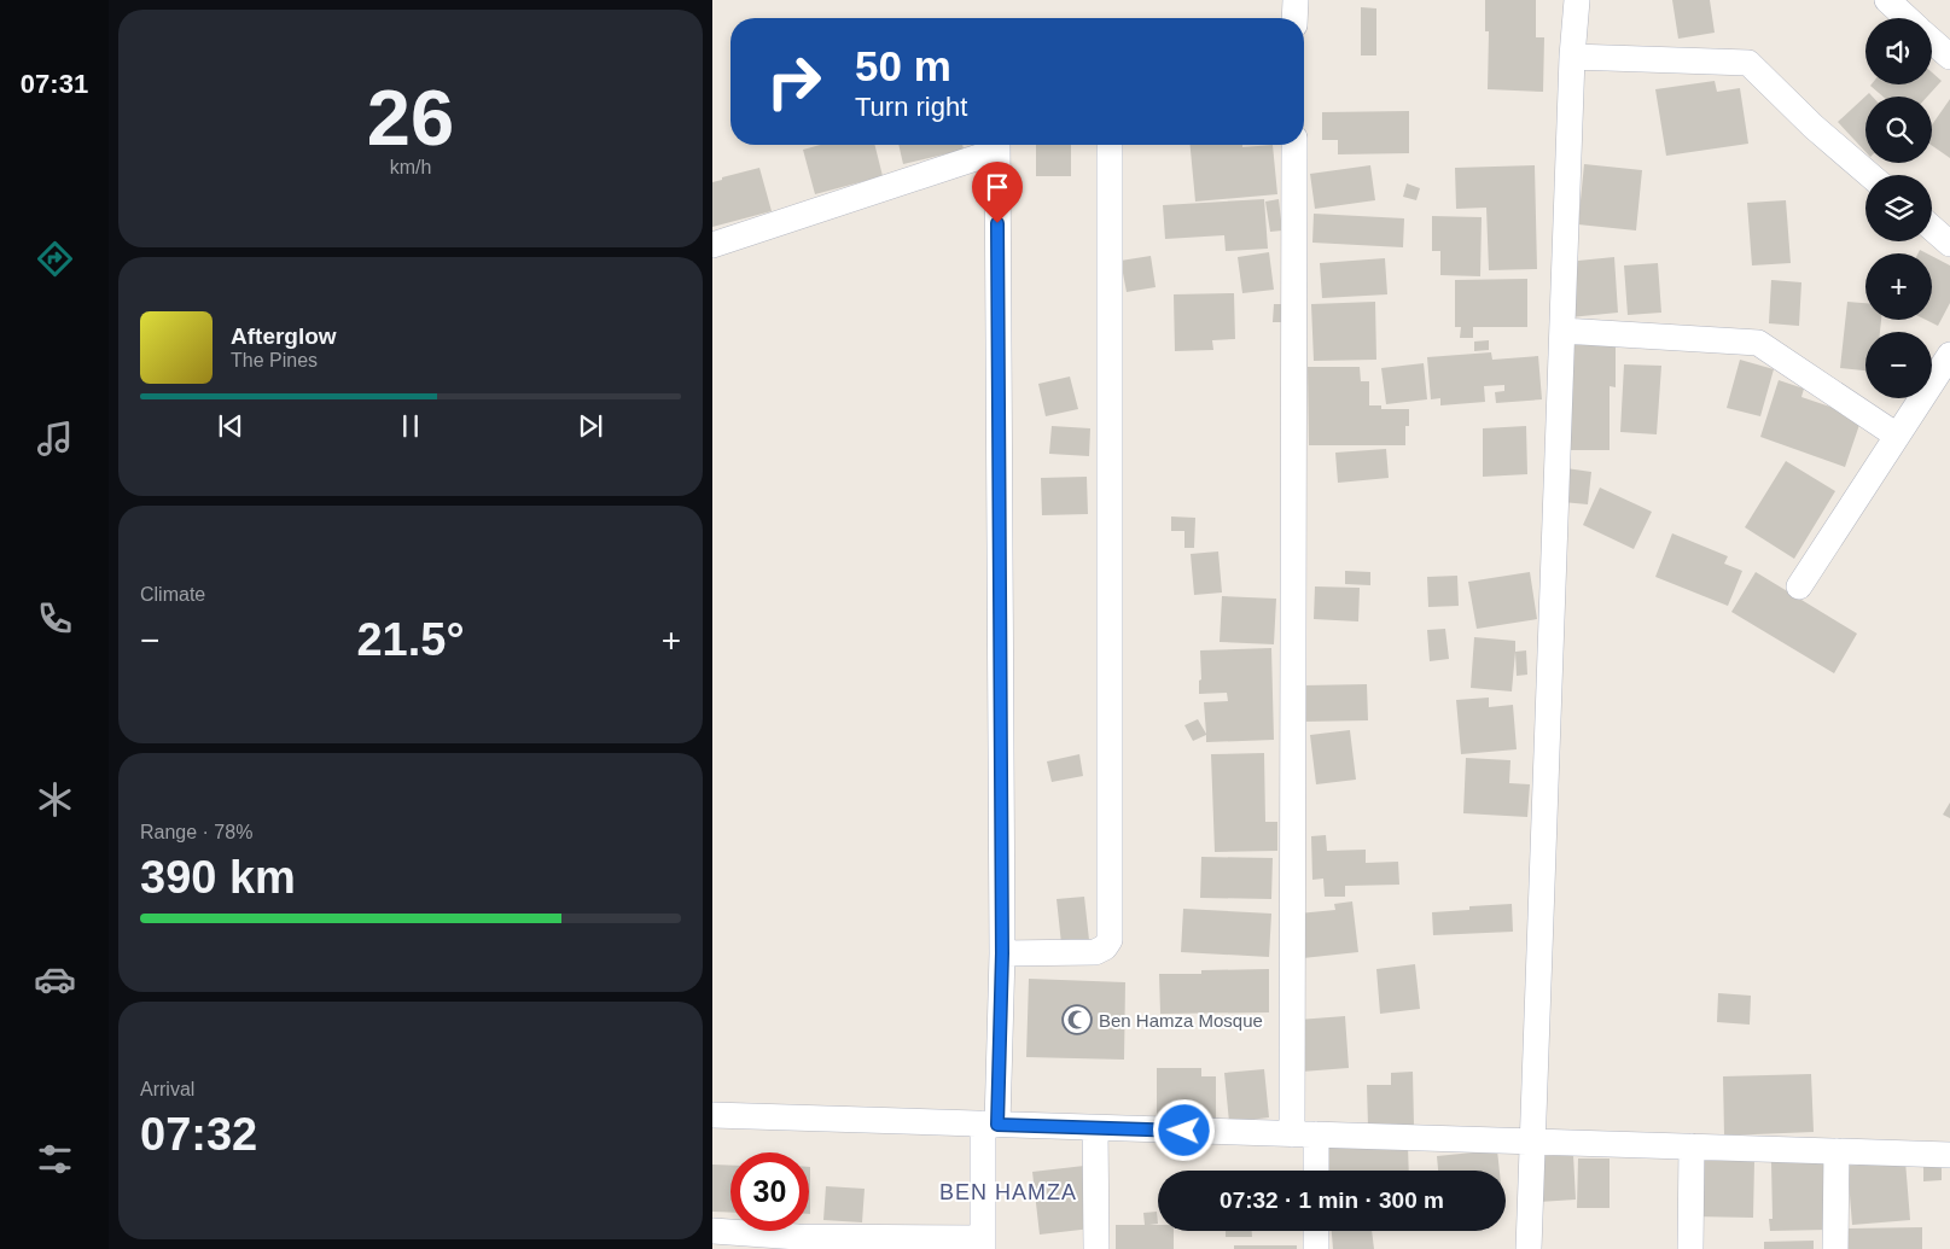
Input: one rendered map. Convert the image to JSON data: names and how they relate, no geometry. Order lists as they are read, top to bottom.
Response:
{
  "districts": ["BEN HAMZA"],
  "places": {
    "mosque": ["Ben Hamza Mosque"]
  },
  "page": {
    "tabs": "07:31",
    "tile": [
      ["26", "km/h"],
      "Climate",
      ["Range · 78%", "390 km"],
      ["Arrival", "07:32"]
    ],
    "map_buttons": ["+", "−"],
    "turn": ["50 m", "Turn right"],
    "song": ["Afterglow", "The Pines"],
    "heat": ["−", "21.5°", "+"],
    "limit": "30",
    "trip": "07:32 · 1 min · 300 m"
  }
}
